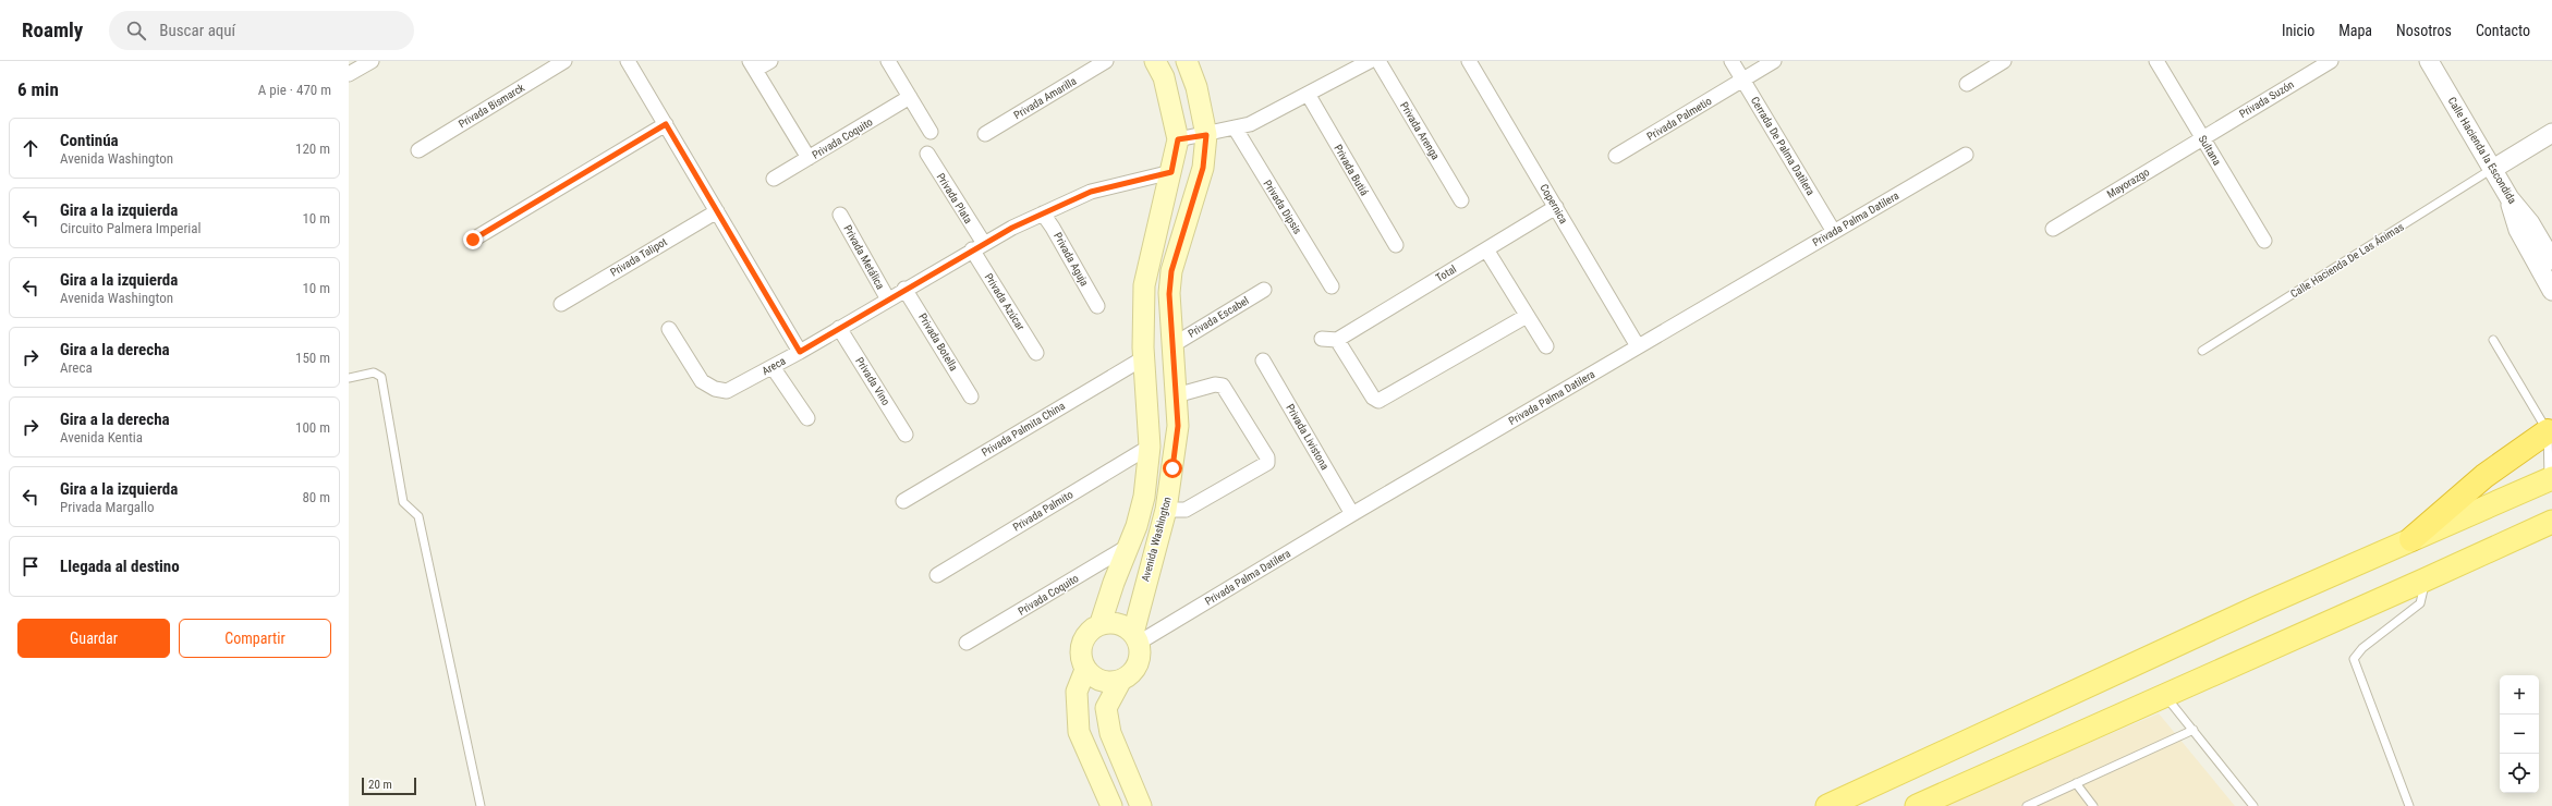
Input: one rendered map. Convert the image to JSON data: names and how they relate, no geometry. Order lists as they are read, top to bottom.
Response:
{
  "streets": {
    "main road": ["Avenida Washington"],
    "street": [
      "Privada Amarilla",
      "Privada Suzón",
      "Privada Bismarck",
      "Privada Palmetio",
      "Privada Arenga",
      "Privada Coquito",
      "Cerrada De Palma Datilera",
      "Sultana",
      "Calle Hacienda la Escondida",
      "Privada Butiá",
      "Mayorazgo",
      "Privada Plata",
      "Copernica",
      "Privada Dipsis",
      "Privada Palma Datilera",
      "Privada Talipot",
      "Privada Metálica",
      "Privada Aguja",
      "Total",
      "Privada Azúcar",
      "Privada Escabel",
      "Privada Botella",
      "Areca",
      "Privada Vino",
      "Privada Palmita China",
      "Privada Livistona",
      "Privada Palmito"
    ],
    "lane": ["Calle Hacienda De Las Ánimas"]
  },
  "crossings": [
    ["Privada Suzón", "Sultana"],
    ["Privada Suzón", "Mayorazgo"],
    ["Privada Palmetio", "Cerrada De Palma Datilera"],
    ["Privada Coquito", "Avenida Washington"],
    ["Cerrada De Palma Datilera", "Privada Palma Datilera"],
    ["Sultana", "Mayorazgo"],
    ["Calle Hacienda la Escondida", "Calle Hacienda De Las Ánimas"],
    ["Privada Plata", "Privada Azúcar"],
    ["Privada Plata", "Areca"],
    ["Copernica", "Privada Palma Datilera"],
    ["Copernica", "Total"],
    ["Privada Palma Datilera", "Privada Livistona"],
    ["Privada Palma Datilera", "Avenida Washington"],
    ["Privada Metálica", "Areca"],
    ["Privada Aguja", "Areca"],
    ["Privada Azúcar", "Areca"],
    ["Privada Escabel", "Avenida Washington"],
    ["Privada Botella", "Areca"],
    ["Areca", "Privada Vino"],
    ["Areca", "Avenida Washington"],
    ["Privada Palmita China", "Avenida Washington"],
    ["Privada Palmito", "Avenida Washington"]
  ],
  "scale_bar": "20 m",
  "page": {
    "header": "Roamly",
    "search": "Buscar aquí",
    "nav": [
      "Inicio",
      "Mapa",
      "Nosotros",
      "Contacto"
    ],
    "heading": ["6 min", "A pie · 470 m"],
    "list": [
      ["Continúa", "Avenida Washington", "120 m"],
      ["Gira a la izquierda", "Circuito Palmera Imperial", "10 m"],
      ["Gira a la izquierda", "Avenida Washington", "10 m"],
      ["Gira a la derecha", "Areca", "150 m"],
      ["Gira a la derecha", "Avenida Kentia", "100 m"],
      ["Gira a la izquierda", "Privada Margallo", "80 m"],
      "Llegada al destino"
    ],
    "buttons": ["Guardar", "Compartir"],
    "map_buttons": ["+", "−"],
    "scale": "20 m"
  }
}
